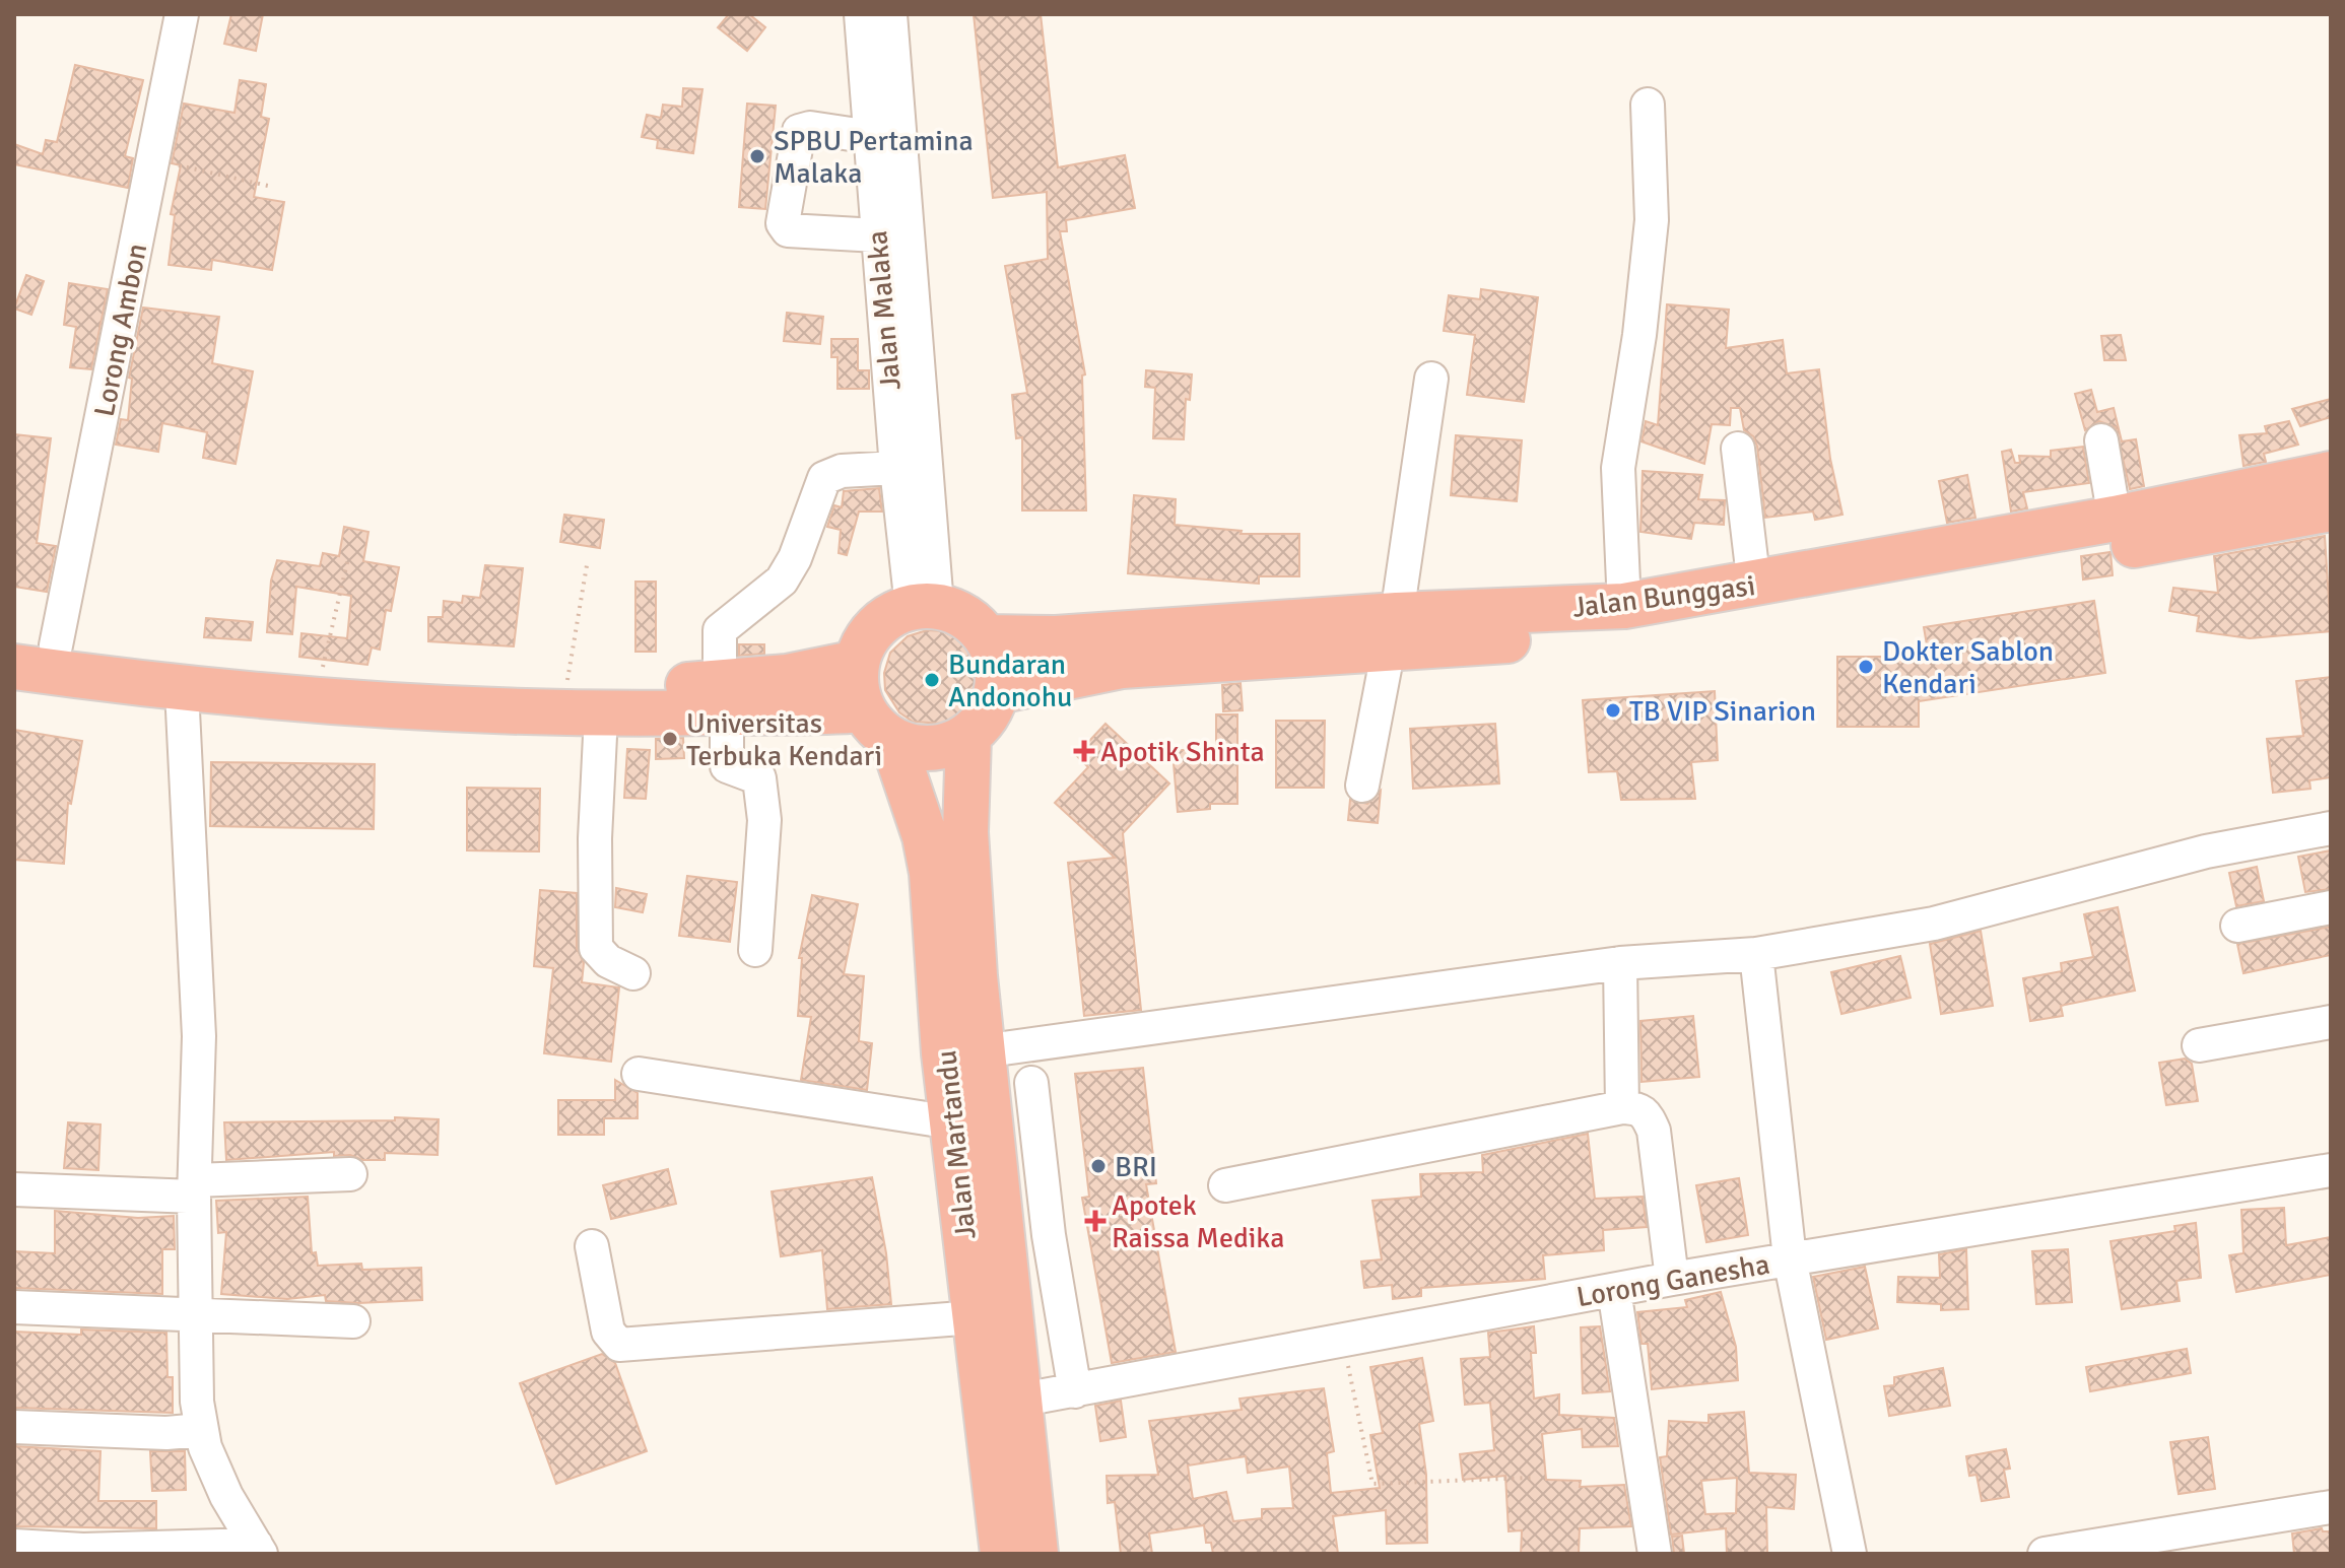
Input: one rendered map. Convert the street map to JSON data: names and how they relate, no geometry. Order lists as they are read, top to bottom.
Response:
{
  "streets": {
    "highway": ["Jalan Bunggasi", "Jalan Martandu"],
    "street": ["Jalan Malaka", "Lorong Ambon", "Lorong Ganesha"]
  },
  "crossings": [
    ["Jalan Malaka", "Jalan Bunggasi"],
    ["Jalan Malaka", "Jalan Martandu"],
    ["Jalan Bunggasi", "Jalan Martandu"],
    ["Jalan Martandu", "Lorong Ganesha"]
  ],
  "places": {
    "other": [
      "SPBU Pertamina Malaka",
      "Dokter Sablon Kendari",
      "Bundaran Andonohu",
      "TB VIP Sinarion",
      "Universitas Terbuka Kendari",
      "BRI"
    ],
    "health": ["Apotik Shinta", "Apotek Raissa Medika"]
  }
}
